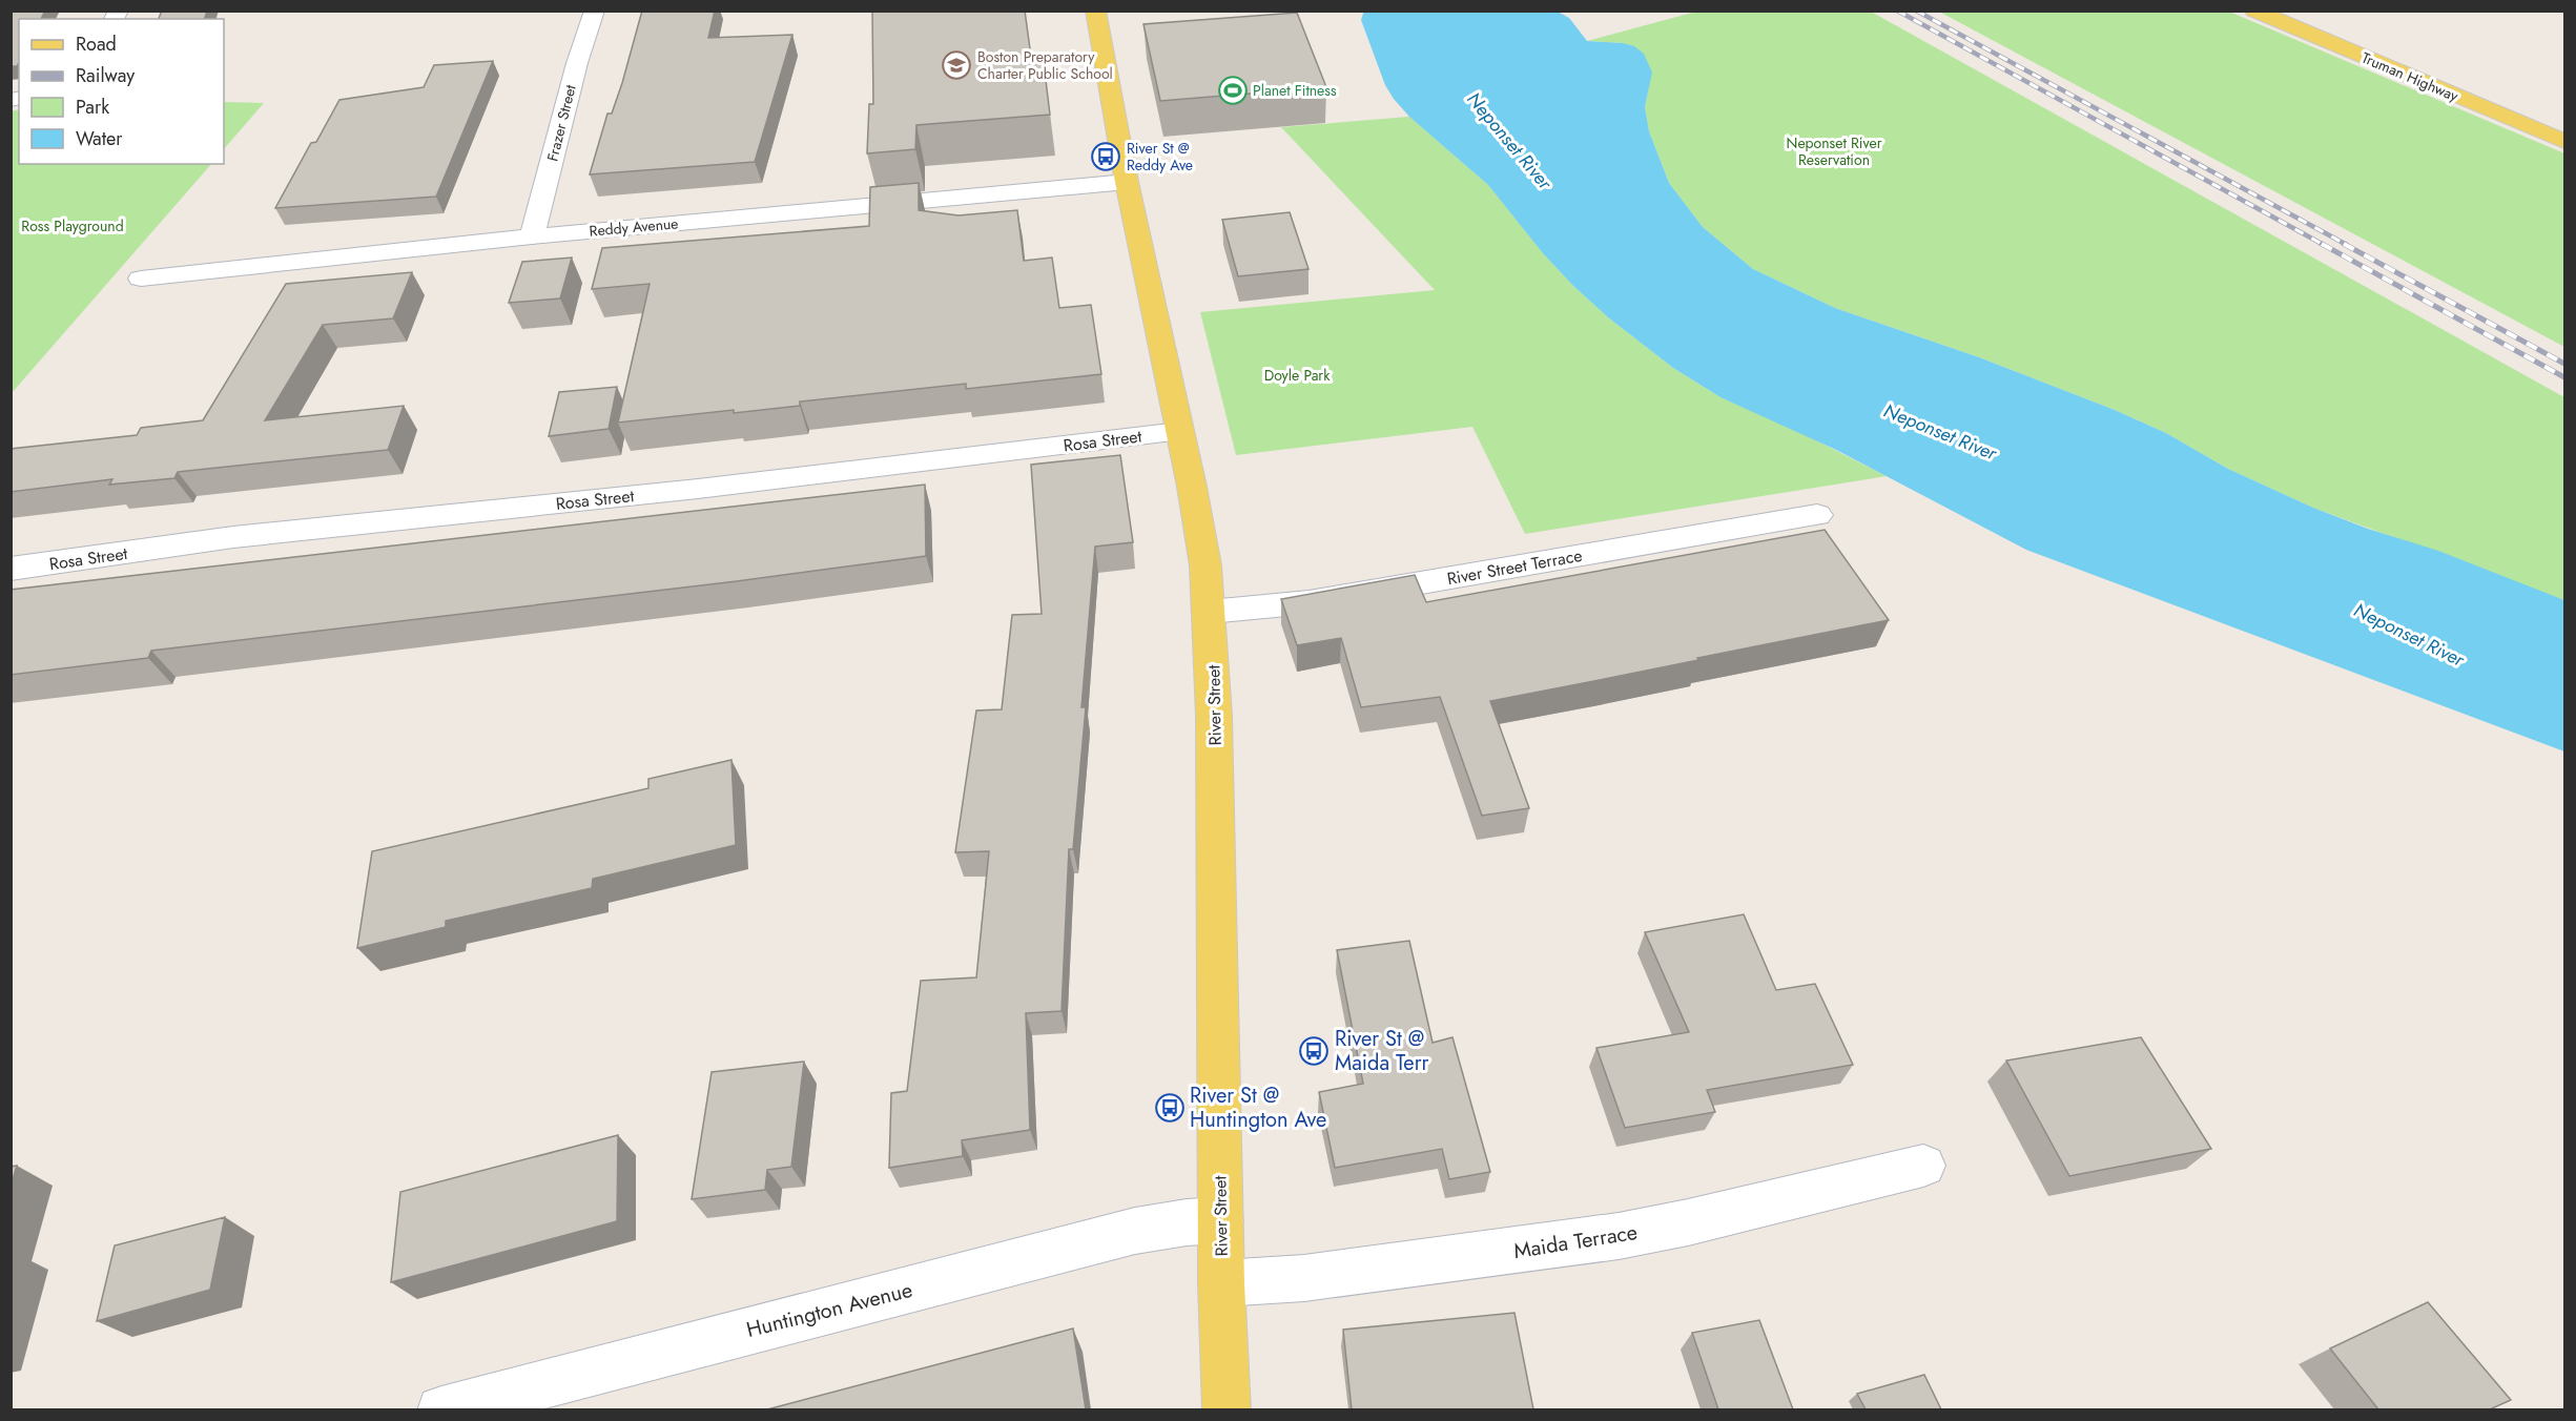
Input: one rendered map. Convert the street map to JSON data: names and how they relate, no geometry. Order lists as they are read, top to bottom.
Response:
{
  "streets": {
    "main road": ["Truman Highway", "River Street"],
    "street": [
      "Frazer Street",
      "Reddy Avenue",
      "Rosa Street",
      "River Street Terrace",
      "Maida Terrace",
      "Huntington Avenue"
    ]
  },
  "crossings": [
    ["Frazer Street", "Reddy Avenue"],
    ["Reddy Avenue", "River Street"],
    ["Rosa Street", "River Street"],
    ["River Street Terrace", "River Street"],
    ["River Street", "Maida Terrace"],
    ["River Street", "Huntington Avenue"]
  ],
  "water": ["Neponset River"],
  "parks": ["Neponset River Reservation", "Ross Playground", "Doyle Park"],
  "places": {
    "school or university": ["Boston Preparatory Charter Public School"],
    "sports": ["Planet Fitness"],
    "bus stop": ["River St @ Reddy Ave", "River St @ Maida Terr", "River St @ Huntington Ave"]
  },
  "legend": [
    "Road",
    "Railway",
    "Park",
    "Water"
  ]
}
